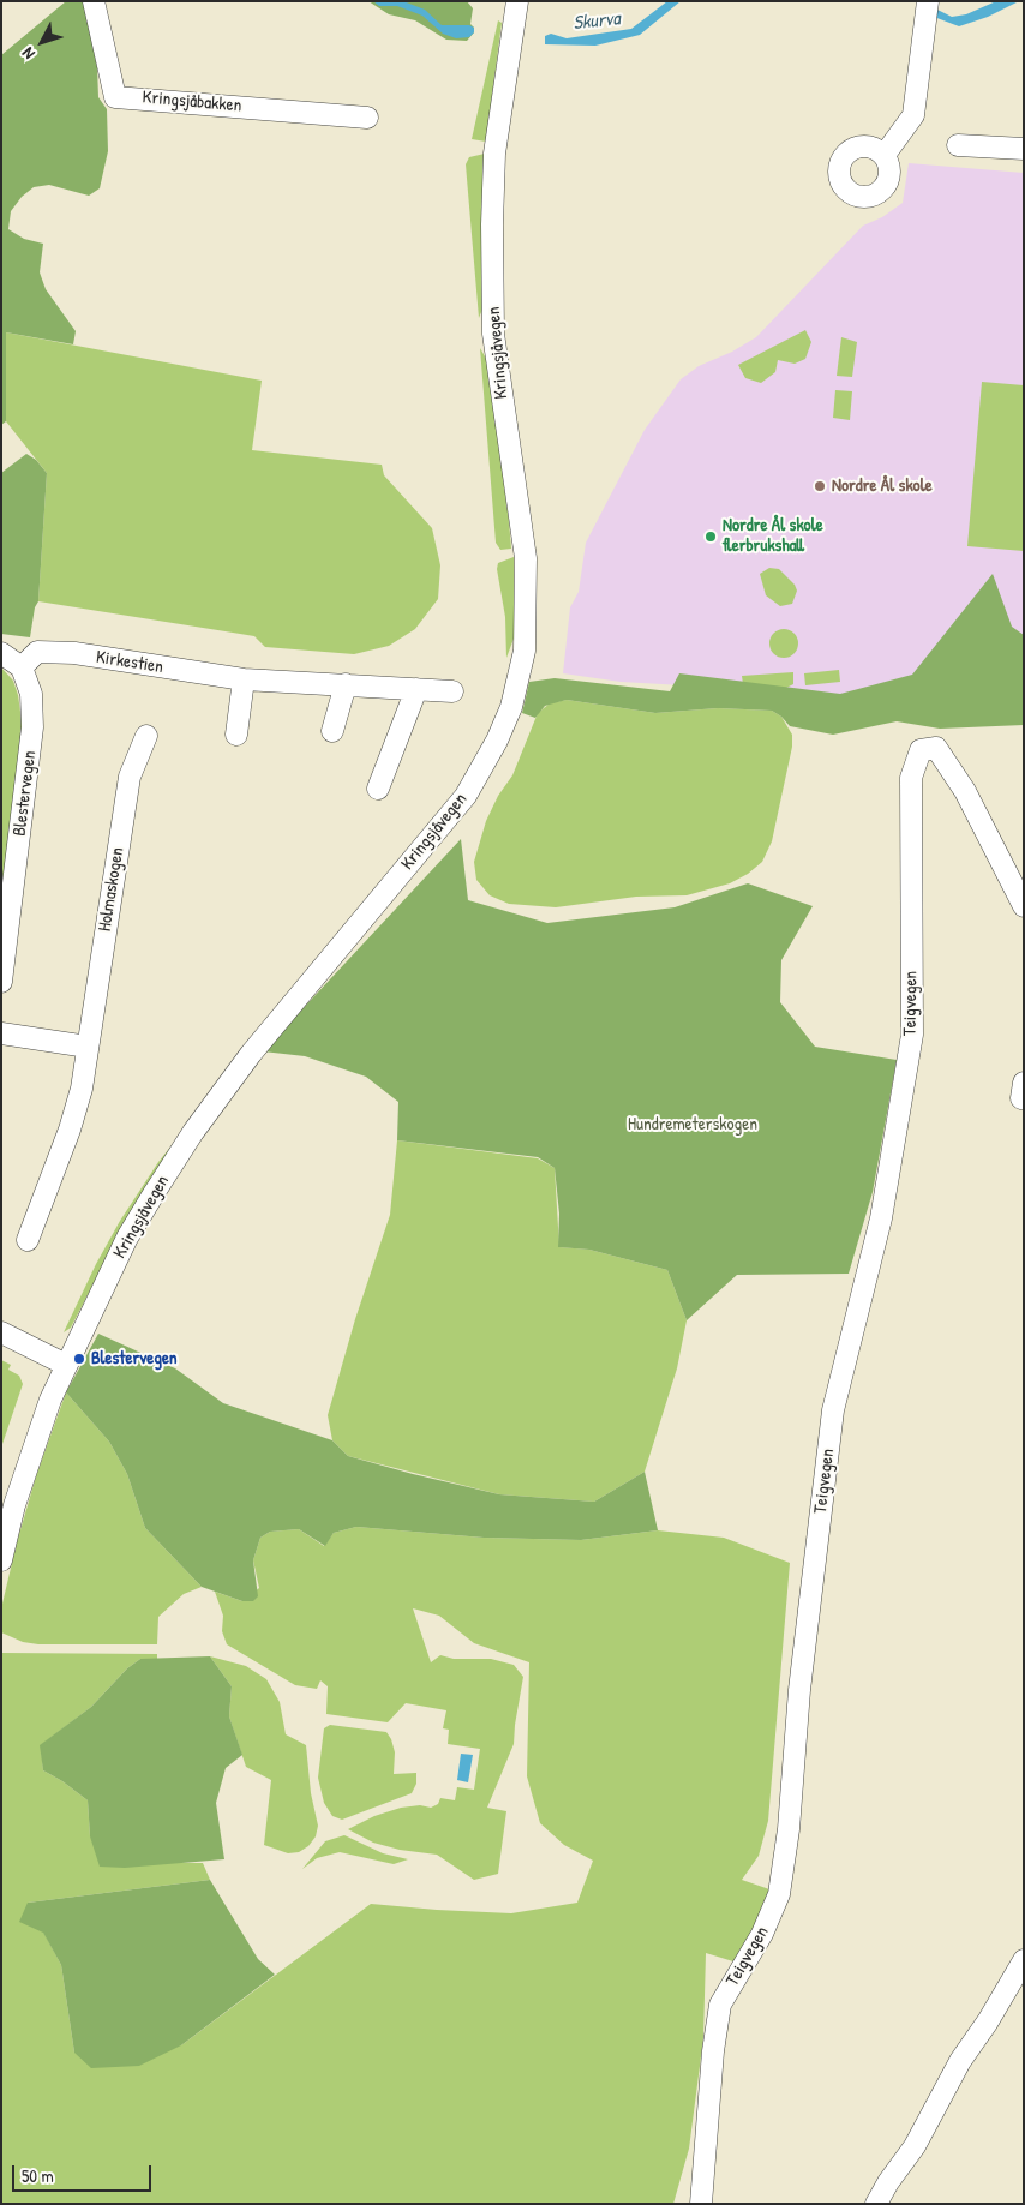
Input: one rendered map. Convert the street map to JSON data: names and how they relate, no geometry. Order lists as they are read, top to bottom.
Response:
{
  "streets": {
    "street": [
      "Kringsjåbakken",
      "Kringsjåvegen",
      "Kirkestien",
      "Blestervegen",
      "Holmaskogen",
      "Teigvegen"
    ]
  },
  "crossings": [
    ["Kirkestien", "Blestervegen"]
  ],
  "water": ["Skurva"],
  "parks": ["Hundremeterskogen"],
  "places": ["Nordre Ål skole", "Nordre Ål skole flerbrukshall", "Blestervegen"],
  "scale_bar": "50 m",
  "north": "bottom left"
}
